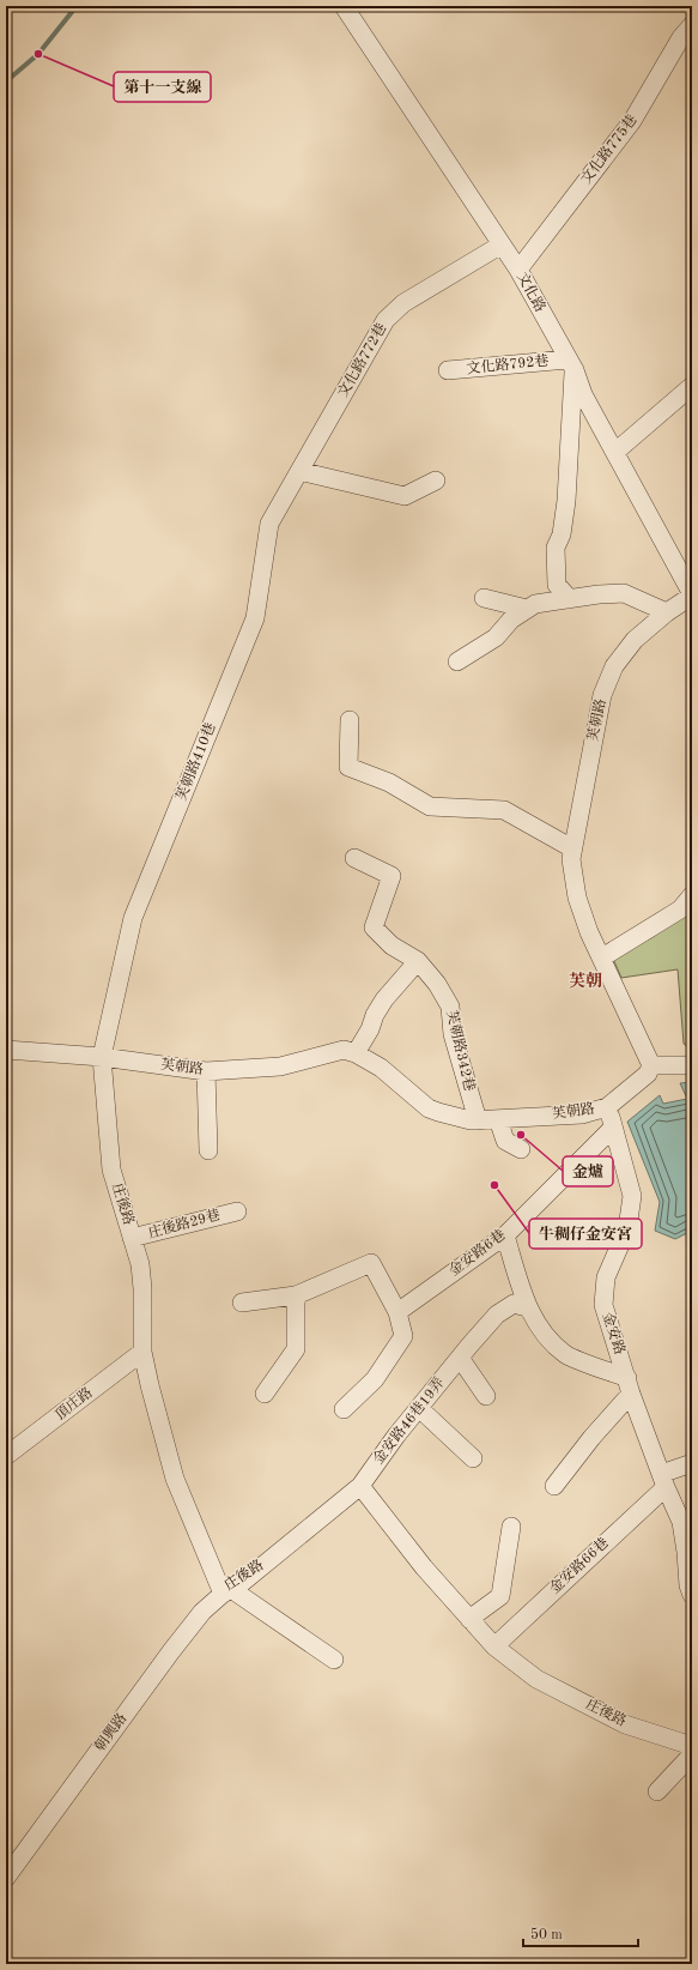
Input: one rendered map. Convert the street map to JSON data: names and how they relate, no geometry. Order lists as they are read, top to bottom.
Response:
{
  "streets": {
    "street": [
      "文化路775巷",
      "文化路",
      "文化路772巷",
      "文化路792巷",
      "芙朝路",
      "芙朝路410巷",
      "芙朝路342巷",
      "庄後路",
      "庄後路29巷",
      "金安路6巷",
      "金安路",
      "頂庄路",
      "金安路46巷19弄",
      "金安路66巷",
      "朝興路"
    ]
  },
  "crossings": [
    ["文化路775巷", "文化路"],
    ["文化路", "文化路772巷"],
    ["文化路", "文化路792巷"],
    ["文化路", "芙朝路"],
    ["文化路772巷", "芙朝路410巷"],
    ["芙朝路", "芙朝路410巷"],
    ["芙朝路", "芙朝路342巷"],
    ["芙朝路", "庄後路"],
    ["芙朝路", "金安路"],
    ["芙朝路410巷", "庄後路"],
    ["庄後路", "庄後路29巷"],
    ["庄後路", "頂庄路"],
    ["庄後路", "金安路46巷19弄"],
    ["庄後路", "金安路66巷"],
    ["庄後路", "朝興路"],
    ["金安路6巷", "金安路"],
    ["金安路", "金安路66巷"]
  ],
  "districts": ["芙朝"],
  "places": ["第十一支線", "金爐", "牛稠仔金安宮"],
  "scale_bar": "50 m"
}
